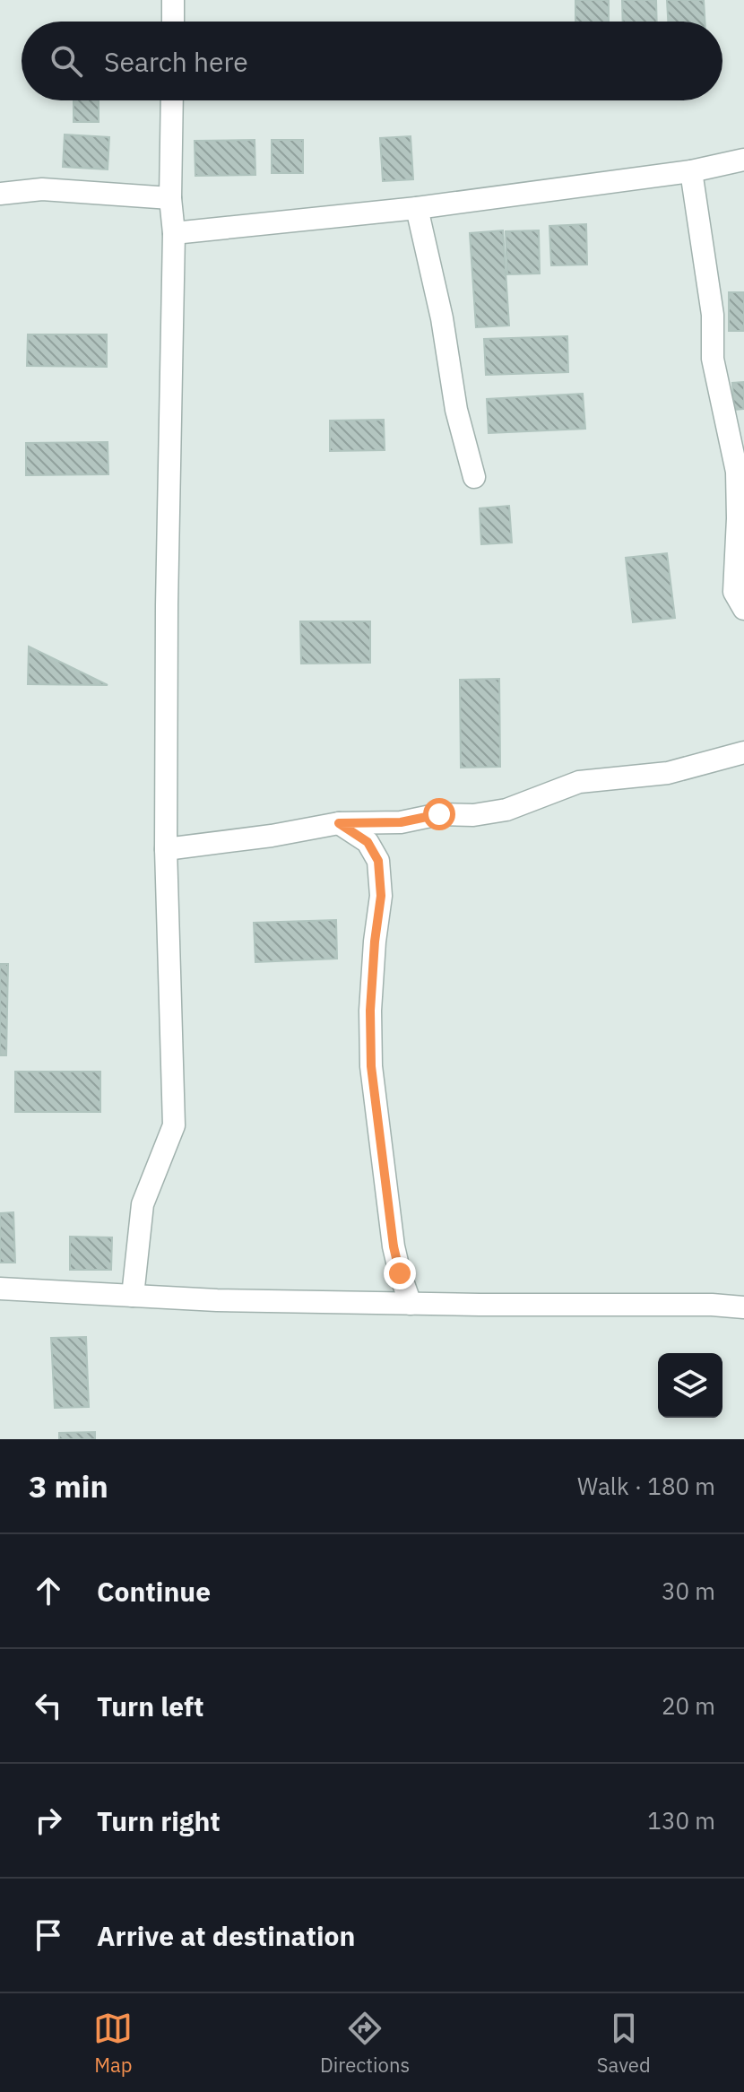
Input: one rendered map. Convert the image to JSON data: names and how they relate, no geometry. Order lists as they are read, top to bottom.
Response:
{
  "page": {
    "search": "Search here",
    "heading": ["3 min", "Walk · 180 m"],
    "list": [
      ["Continue", "30 m"],
      ["Turn left", "20 m"],
      ["Turn right", "130 m"],
      "Arrive at destination"
    ],
    "nav": ["Map", "Directions", "Saved"]
  }
}
